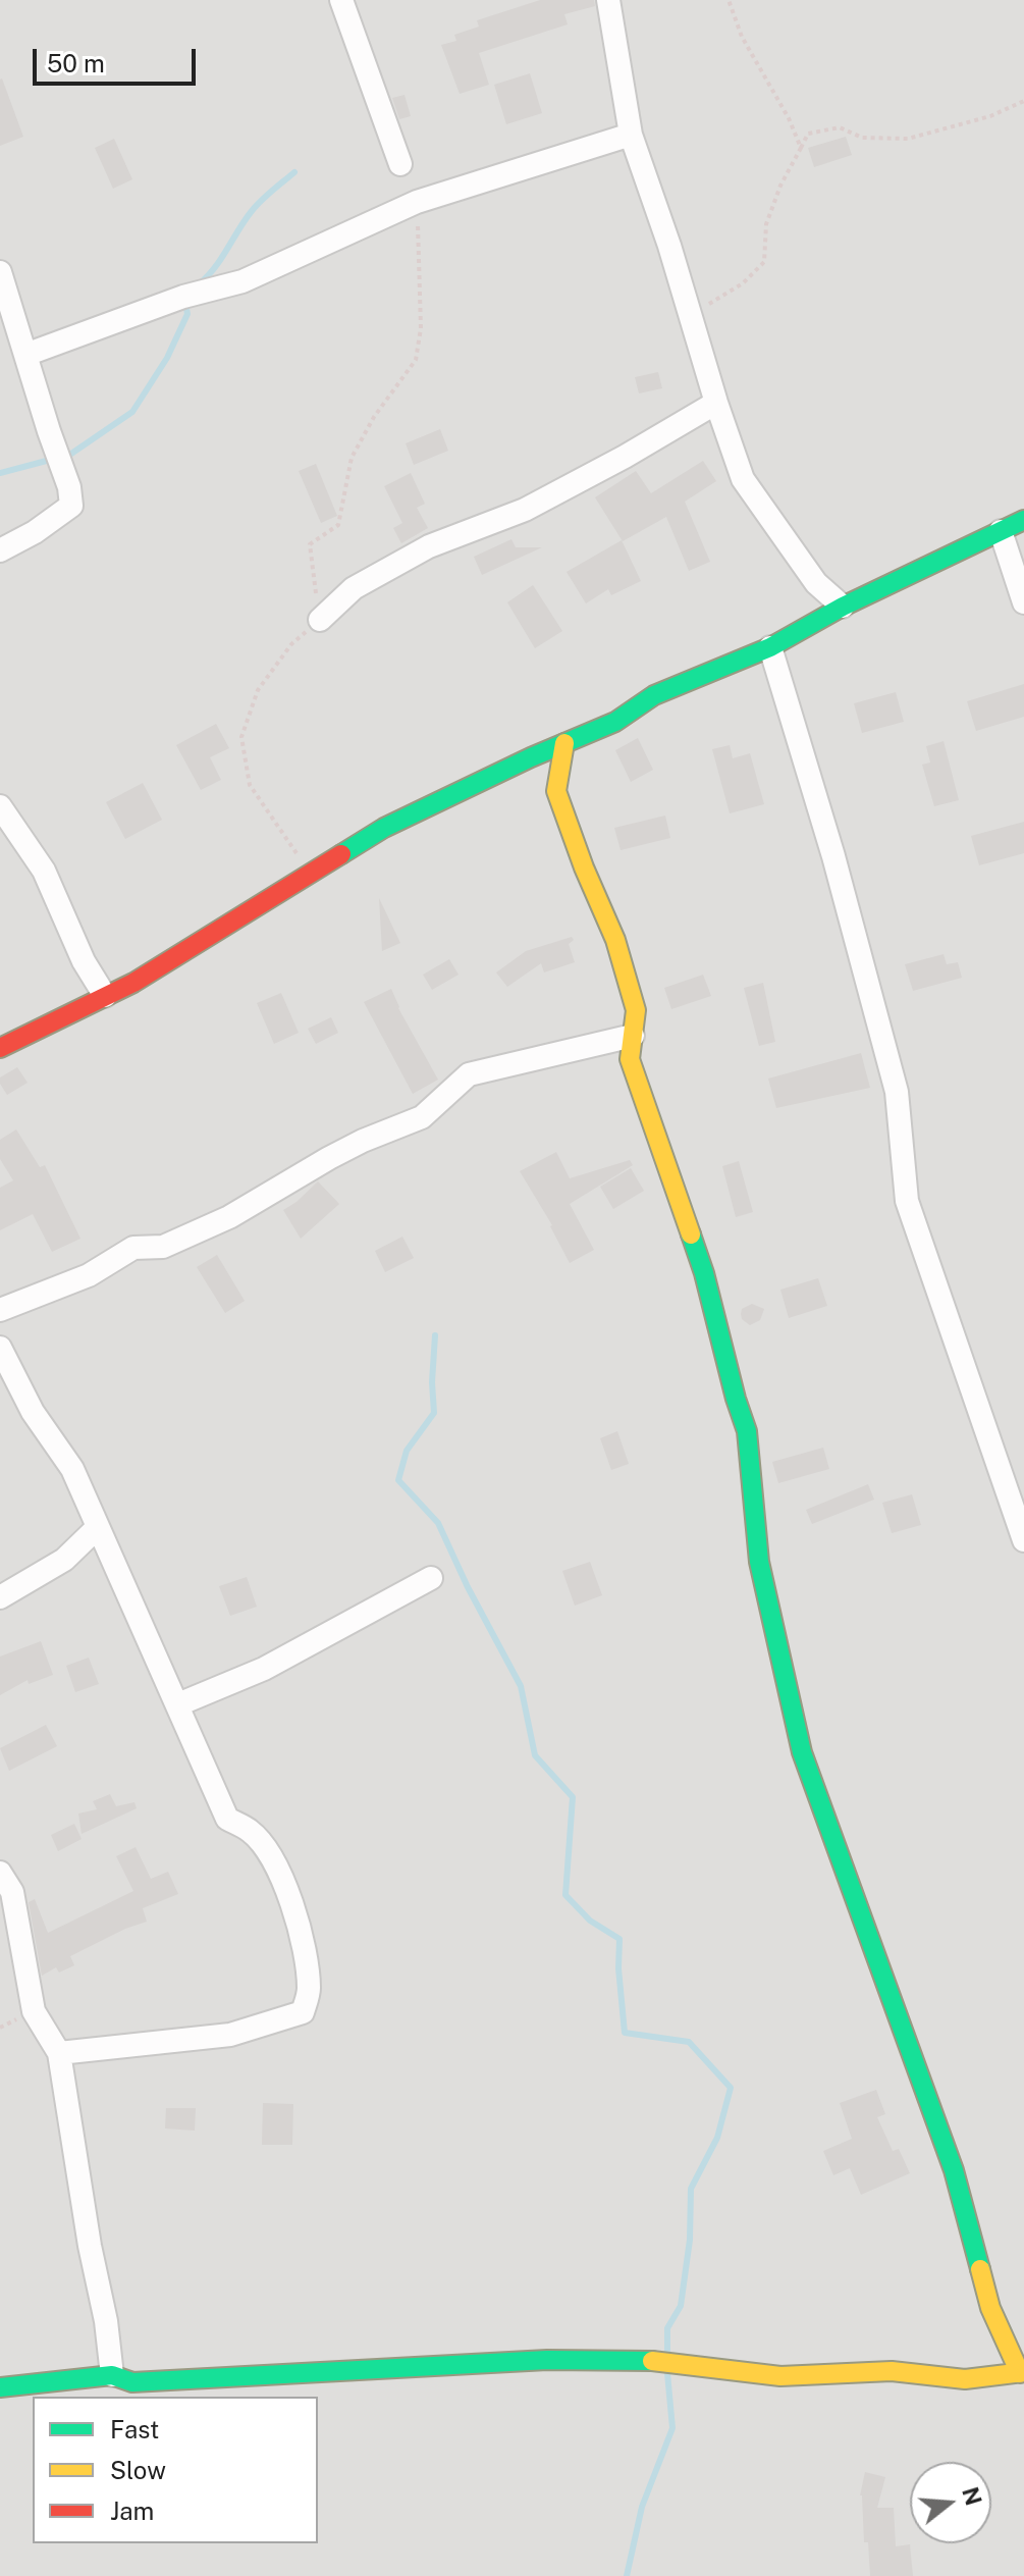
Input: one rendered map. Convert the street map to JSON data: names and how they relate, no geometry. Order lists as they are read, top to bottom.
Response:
{
  "legend": ["Fast", "Slow", "Jam"],
  "scale_bar": "50 m",
  "north": "right"
}
